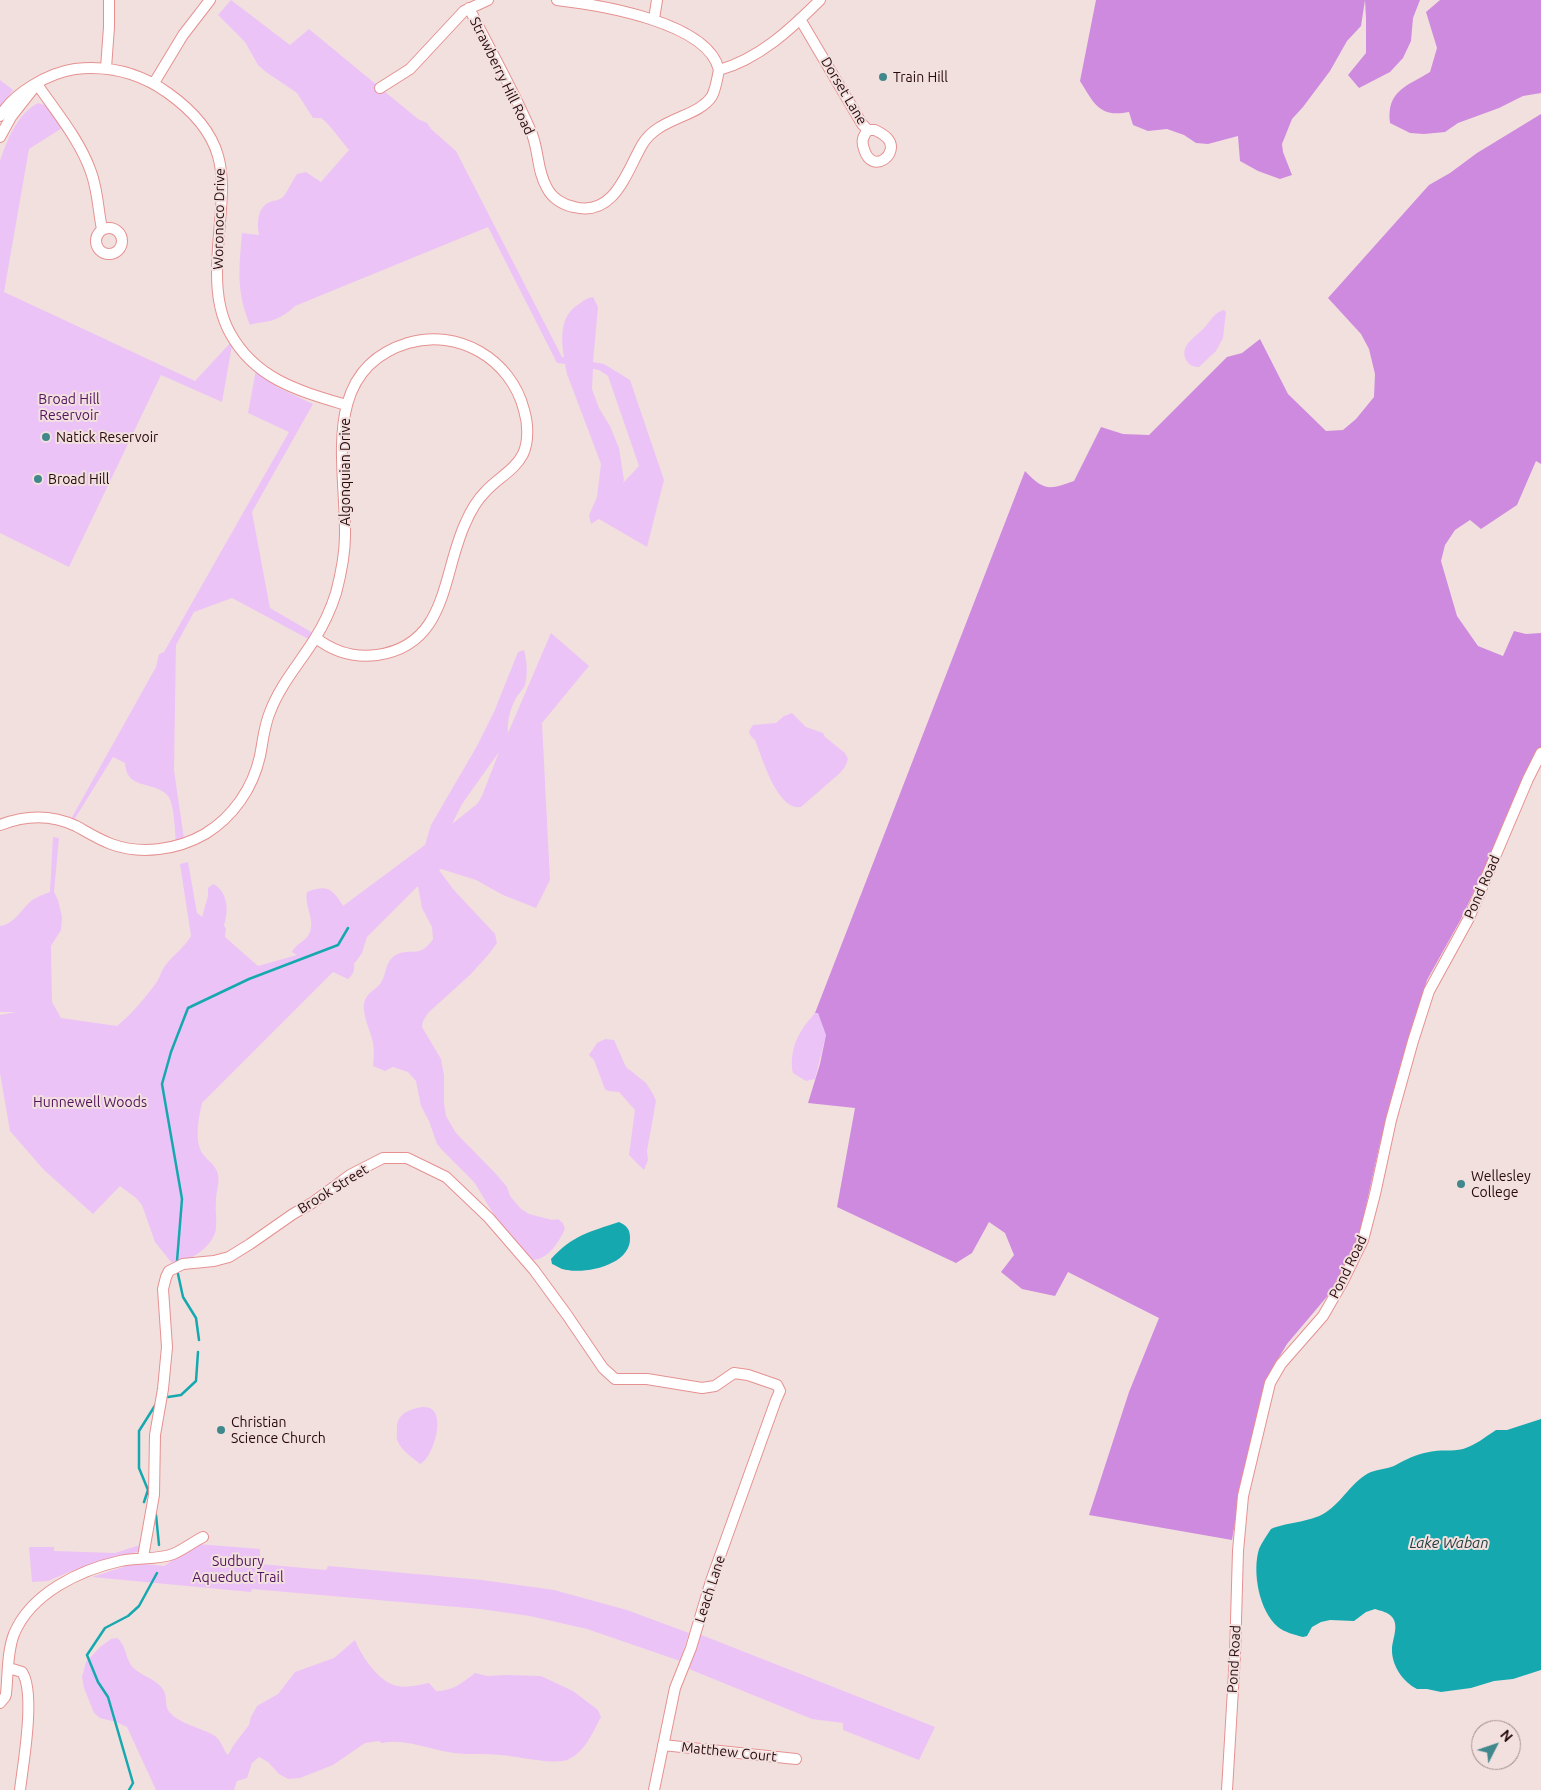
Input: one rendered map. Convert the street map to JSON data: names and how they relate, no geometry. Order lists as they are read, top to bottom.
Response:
{
  "streets": {
    "street": [
      "Strawberry Hill Road",
      "Dorset Lane",
      "Woronoco Drive",
      "Algonquian Drive",
      "Pond Road",
      "Brook Street",
      "Leach Lane",
      "Matthew Court"
    ]
  },
  "crossings": [
    ["Woronoco Drive", "Algonquian Drive"],
    ["Brook Street", "Leach Lane"],
    ["Leach Lane", "Matthew Court"]
  ],
  "water": ["Lake Waban"],
  "parks": ["Broad Hill Reservoir", "Hunnewell Woods", "Sudbury Aqueduct Trail"],
  "places": [
    "Train Hill",
    "Natick Reservoir",
    "Broad Hill",
    "Wellesley College",
    "Christian Science Church"
  ],
  "north": "top right"
}
